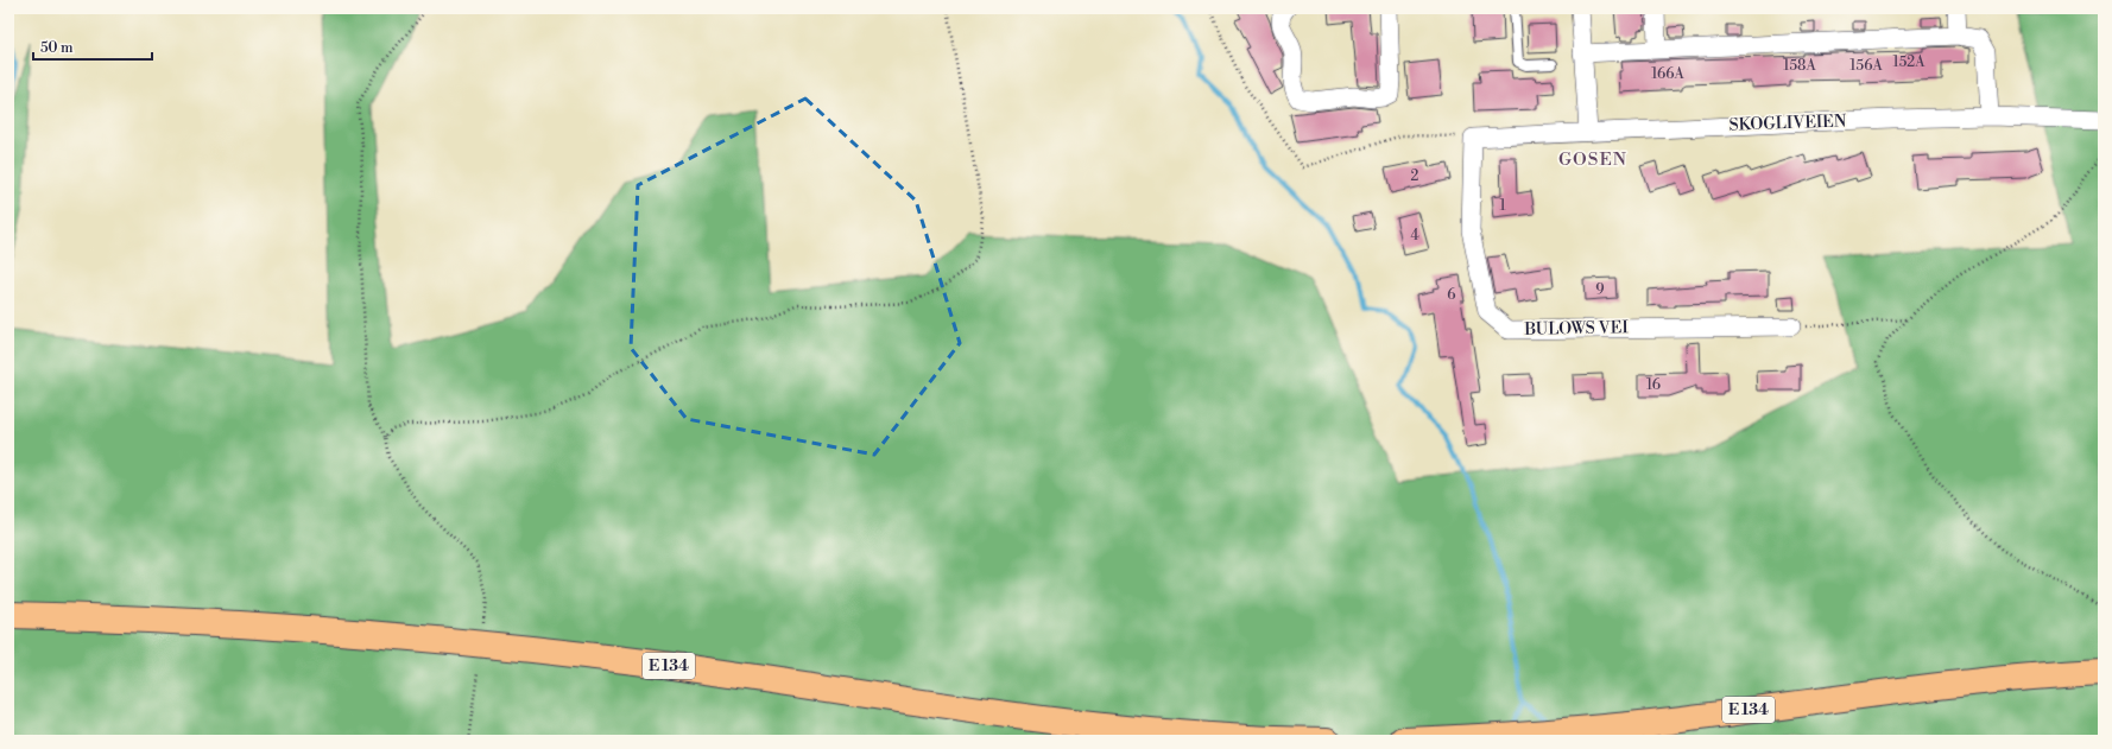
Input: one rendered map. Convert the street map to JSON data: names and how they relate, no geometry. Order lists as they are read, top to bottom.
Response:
{
  "streets": {
    "highway": ["E 134"],
    "street": ["SKOGLIVEIEN", "BULOWS VEI"]
  },
  "crossings": [
    ["SKOGLIVEIEN", "BULOWS VEI"]
  ],
  "districts": ["GOSEN"],
  "house_numbers": [
    "152A",
    "158A",
    "156A",
    "166A",
    "2",
    "1",
    "4",
    "9",
    "6",
    "16"
  ],
  "scale_bar": "50 m"
}
